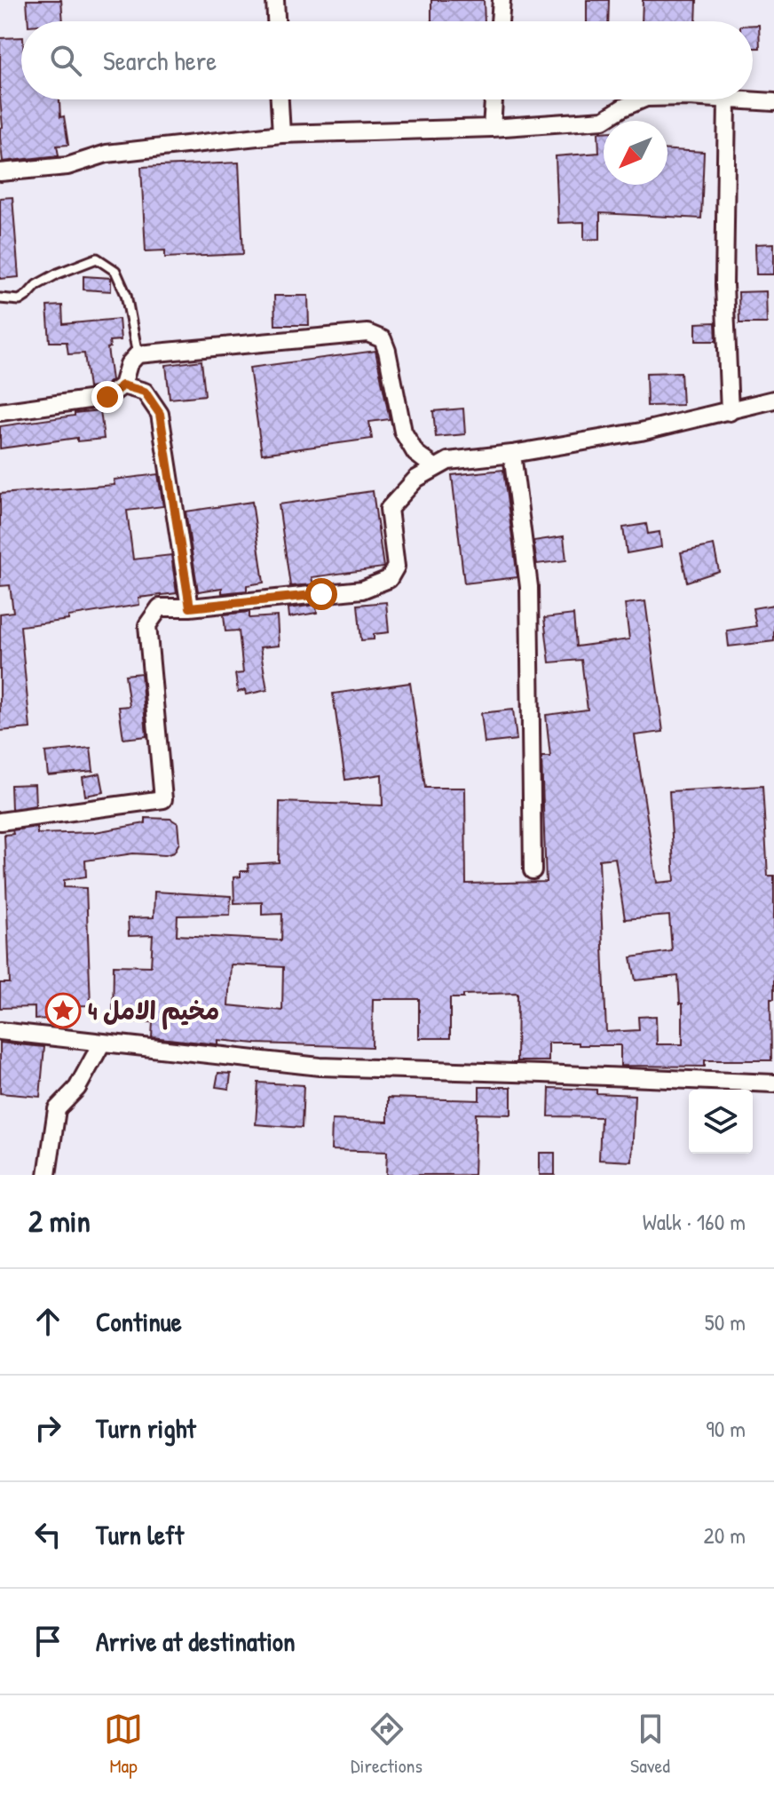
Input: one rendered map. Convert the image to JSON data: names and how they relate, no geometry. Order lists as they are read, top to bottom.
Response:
{
  "places": {
    "place": ["مخيم الامل 4"]
  },
  "north": "bottom left",
  "page": {
    "search": "Search here",
    "heading": ["2 min", "Walk · 160 m"],
    "list": [
      ["Continue", "50 m"],
      ["Turn right", "90 m"],
      ["Turn left", "20 m"],
      "Arrive at destination"
    ],
    "nav": ["Map", "Directions", "Saved"]
  }
}
